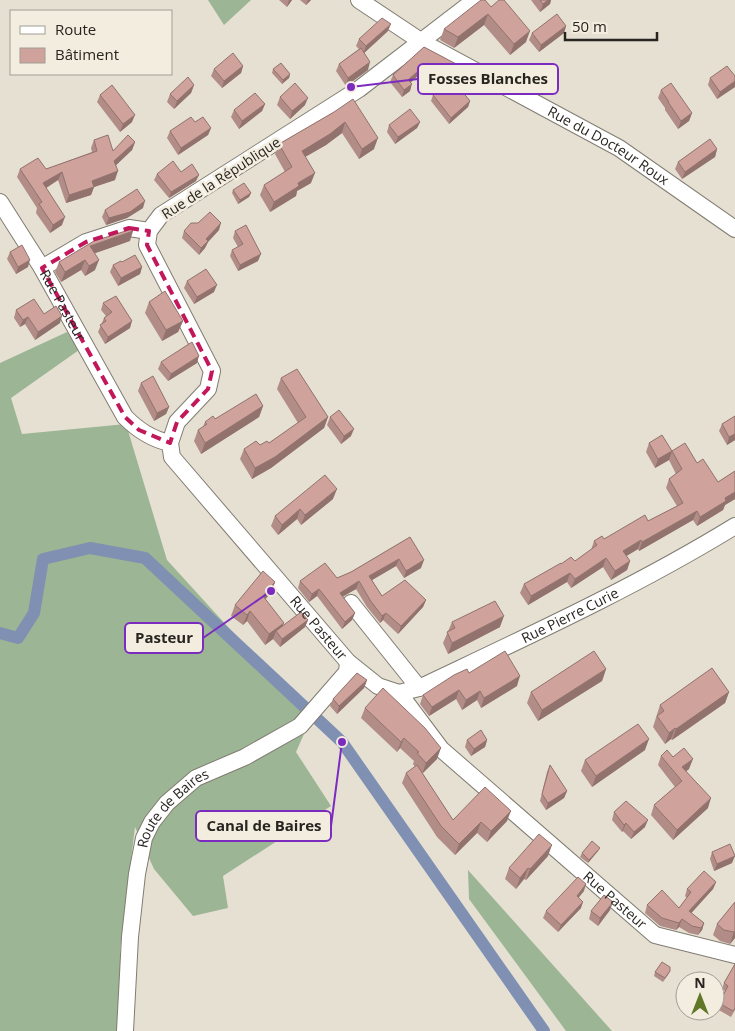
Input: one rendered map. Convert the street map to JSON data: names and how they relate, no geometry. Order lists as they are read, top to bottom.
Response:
{
  "streets": {
    "street": [
      "Rue du Docteur Roux",
      "Rue de la République",
      "Rue Pasteur",
      "Rue Pierre Curie",
      "Route de Baires"
    ]
  },
  "crossings": [
    ["Rue du Docteur Roux", "Rue de la République"],
    ["Rue de la République", "Rue Pasteur"],
    ["Rue Pasteur", "Rue Pierre Curie"],
    ["Rue Pasteur", "Route de Baires"]
  ],
  "places": ["Fosses Blanches", "Pasteur", "Canal de Baires"],
  "legend": ["Route", "Bâtiment"],
  "scale_bar": "50 m",
  "north": "top"
}
